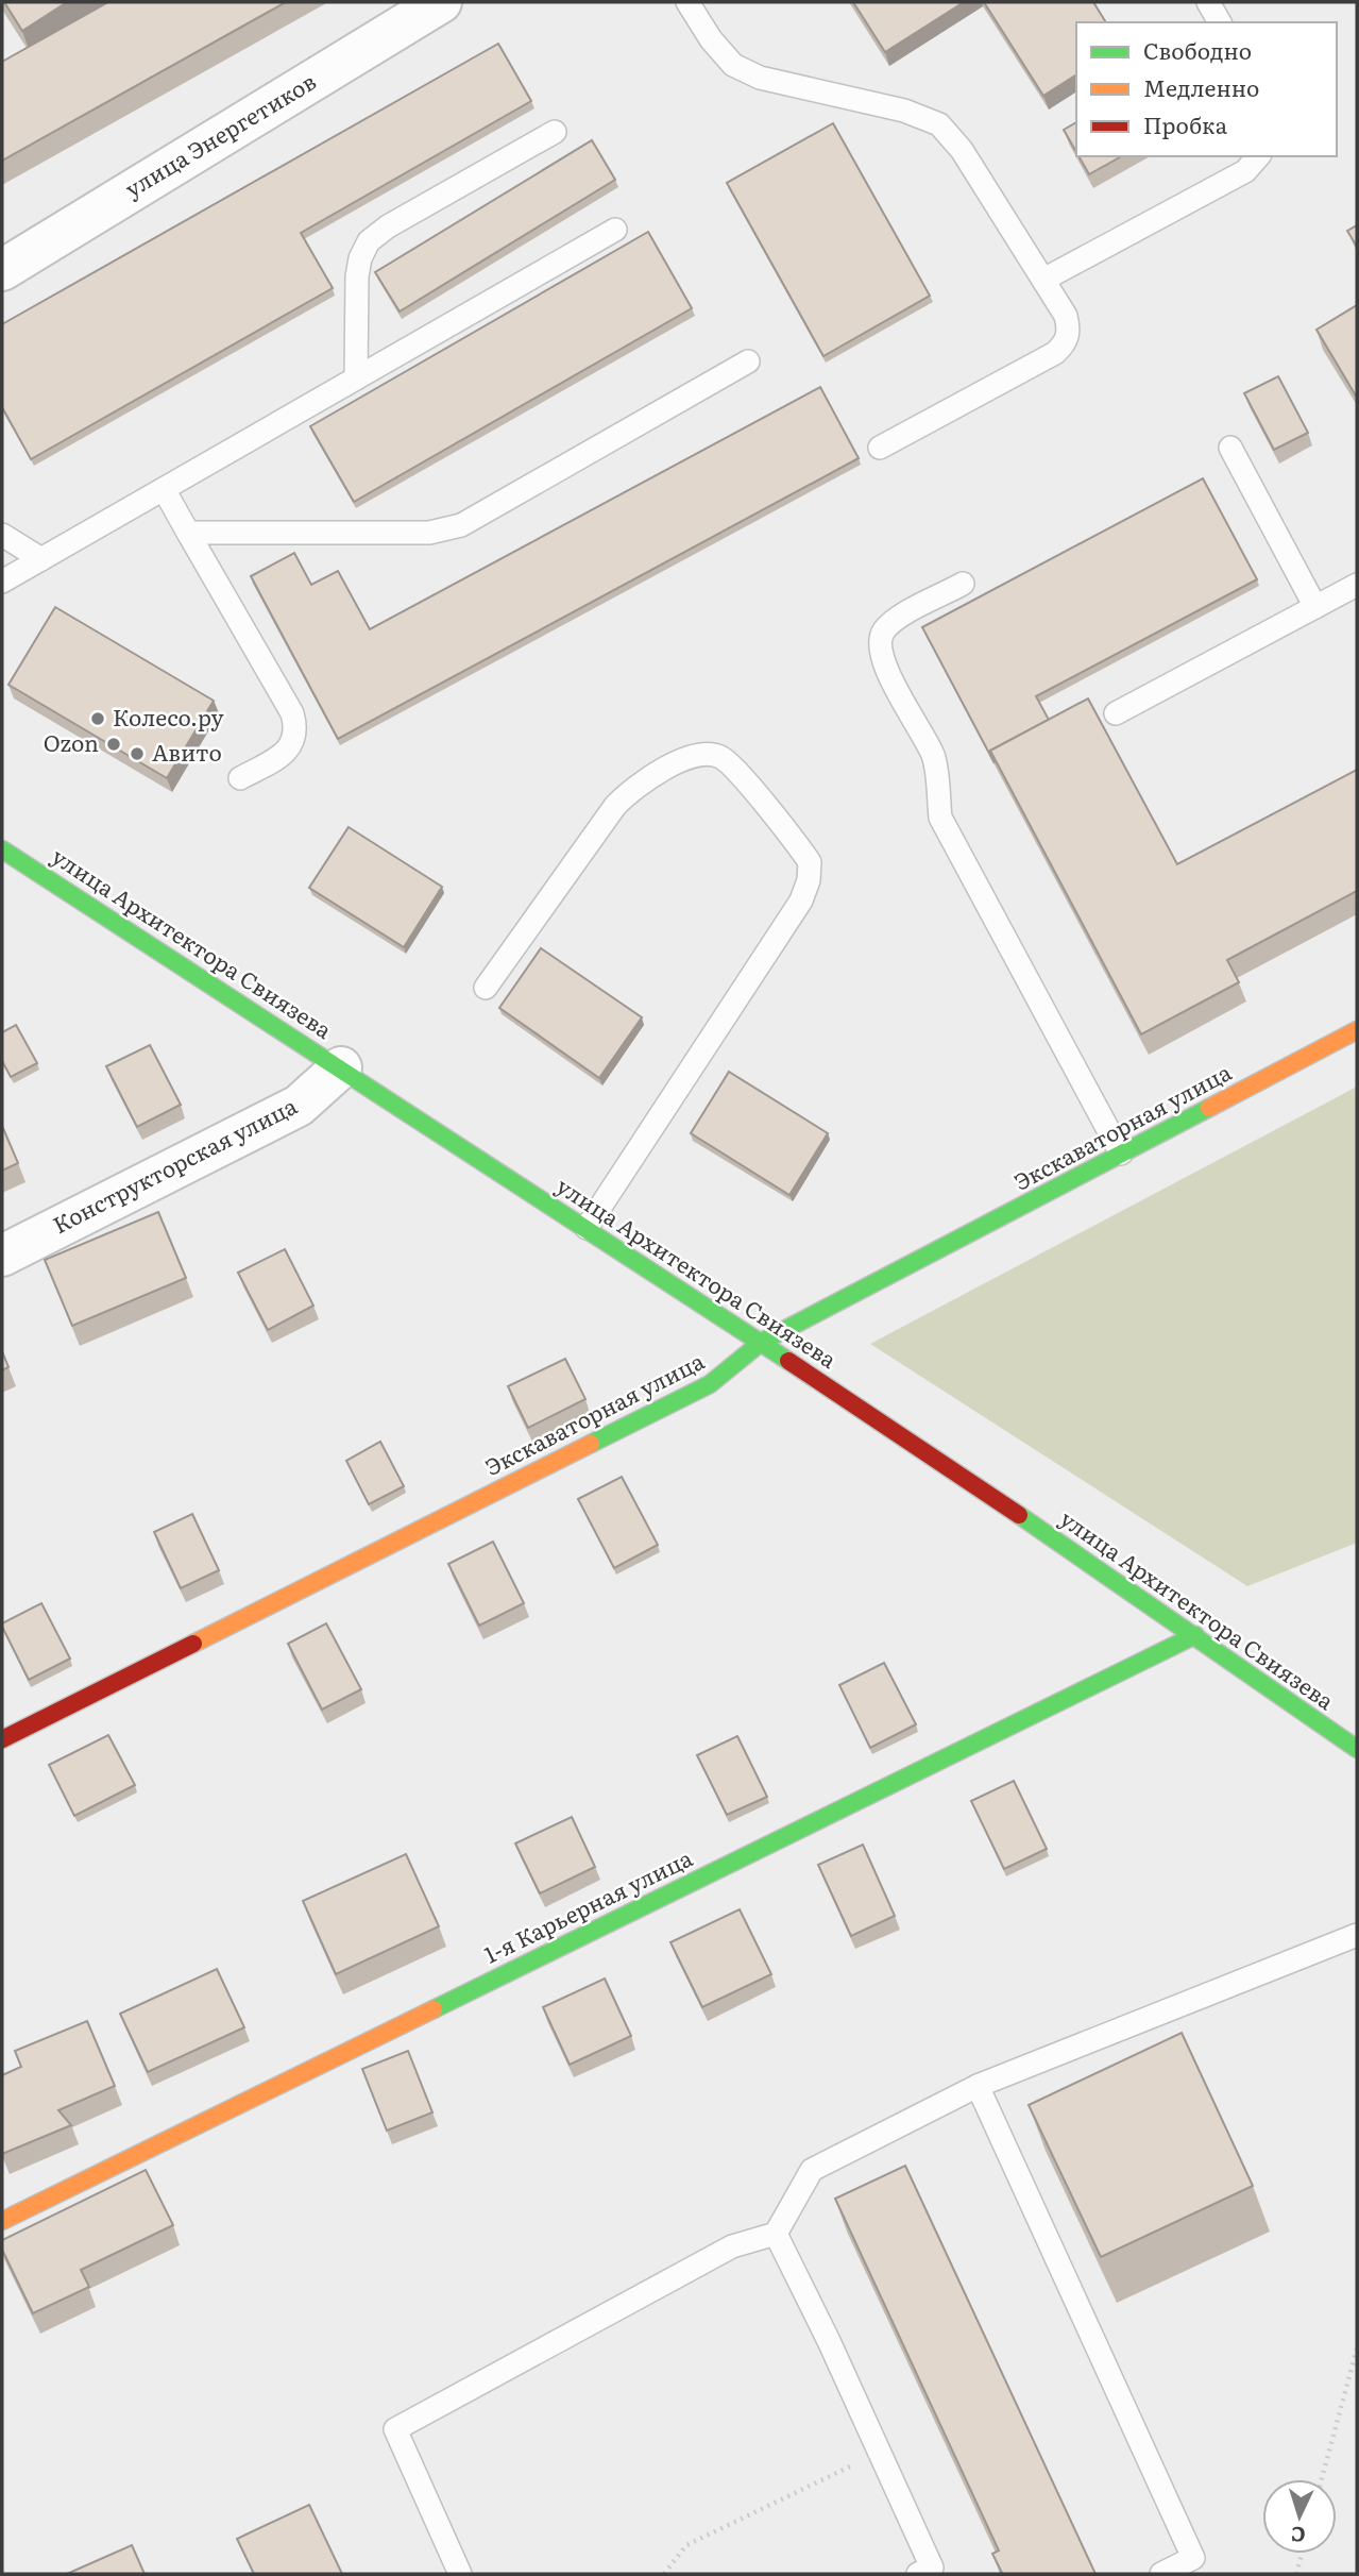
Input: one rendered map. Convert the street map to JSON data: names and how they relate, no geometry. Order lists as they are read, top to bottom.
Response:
{
  "streets": {
    "street": [
      "улица Энергетиков",
      "улица Архитектора Свиязева",
      "Экскаваторная улица",
      "Конструкторская улица",
      "1-я Карьерная улица"
    ]
  },
  "crossings": [
    ["улица Архитектора Свиязева", "Экскаваторная улица"],
    ["улица Архитектора Свиязева", "Конструкторская улица"],
    ["улица Архитектора Свиязева", "1-я Карьерная улица"]
  ],
  "places": ["Колесо.ру", "Ozon", "Авито"],
  "legend": ["Свободно", "Медленно", "Пробка"],
  "north": "bottom"
}
